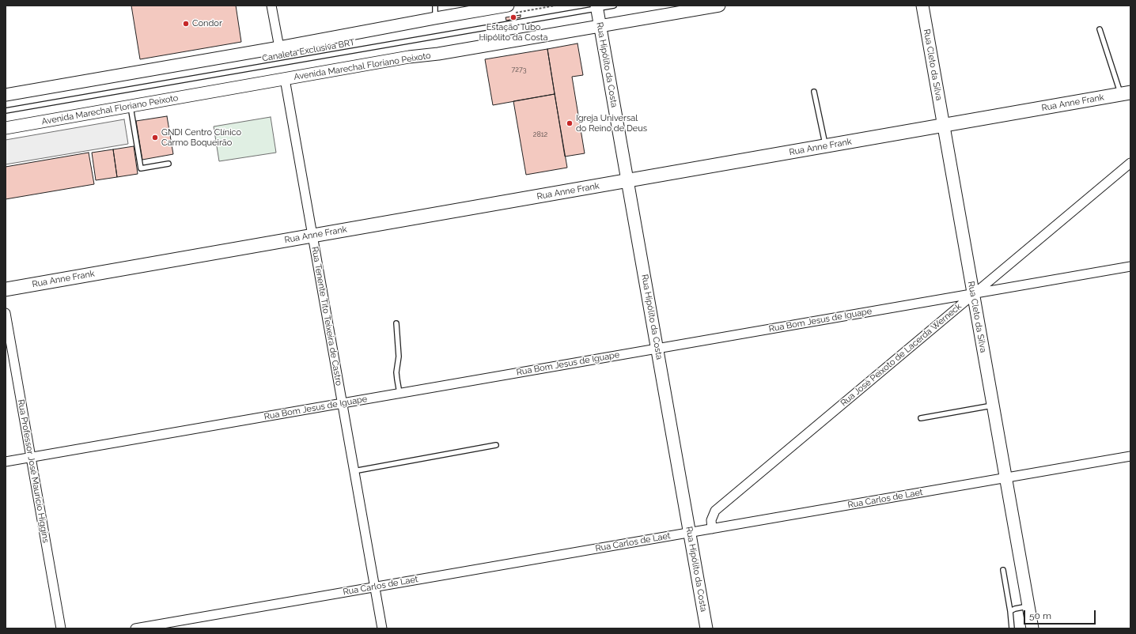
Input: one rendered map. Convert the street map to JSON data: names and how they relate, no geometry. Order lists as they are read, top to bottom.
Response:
{
  "streets": {
    "main road": ["Rua Anne Frank"],
    "street": [
      "Rua Hipólito da Costa",
      "Rua Cleto da Silva",
      "Avenida Marechal Floriano Peixoto",
      "Rua Tenente Tito Teixeira de Castro",
      "Rua Bom Jesus de Iguape",
      "Rua José Peixoto de Lacerda Werneck",
      "Rua Professor José Maurício Higgins",
      "Rua Carlos de Laet"
    ],
    "lane": ["Canaleta Exclusiva BRT"]
  },
  "crossings": [
    ["Canaleta Exclusiva BRT", "Rua Hipólito da Costa"],
    ["Rua Hipólito da Costa", "Avenida Marechal Floriano Peixoto"],
    ["Rua Hipólito da Costa", "Rua Anne Frank"],
    ["Rua Hipólito da Costa", "Rua Bom Jesus de Iguape"],
    ["Rua Hipólito da Costa", "Rua Carlos de Laet"],
    ["Rua Cleto da Silva", "Rua Anne Frank"],
    ["Rua Cleto da Silva", "Rua Bom Jesus de Iguape"],
    ["Rua Cleto da Silva", "Rua José Peixoto de Lacerda Werneck"],
    ["Rua Cleto da Silva", "Rua Carlos de Laet"],
    ["Avenida Marechal Floriano Peixoto", "Rua Tenente Tito Teixeira de Castro"],
    ["Rua Anne Frank", "Rua Tenente Tito Teixeira de Castro"],
    ["Rua Tenente Tito Teixeira de Castro", "Rua Bom Jesus de Iguape"],
    ["Rua Tenente Tito Teixeira de Castro", "Rua Carlos de Laet"],
    ["Rua Bom Jesus de Iguape", "Rua José Peixoto de Lacerda Werneck"],
    ["Rua Bom Jesus de Iguape", "Rua Professor José Maurício Higgins"],
    ["Rua José Peixoto de Lacerda Werneck", "Rua Carlos de Laet"]
  ],
  "places": [
    "Estação Tubo Hipólito da Costa",
    "Condor",
    "Igreja Universal do Reino de Deus",
    "GNDI Centro Clínico Carmo Boqueirão"
  ],
  "house_numbers": ["7273", "2812"],
  "scale_bar": "50 m"
}
